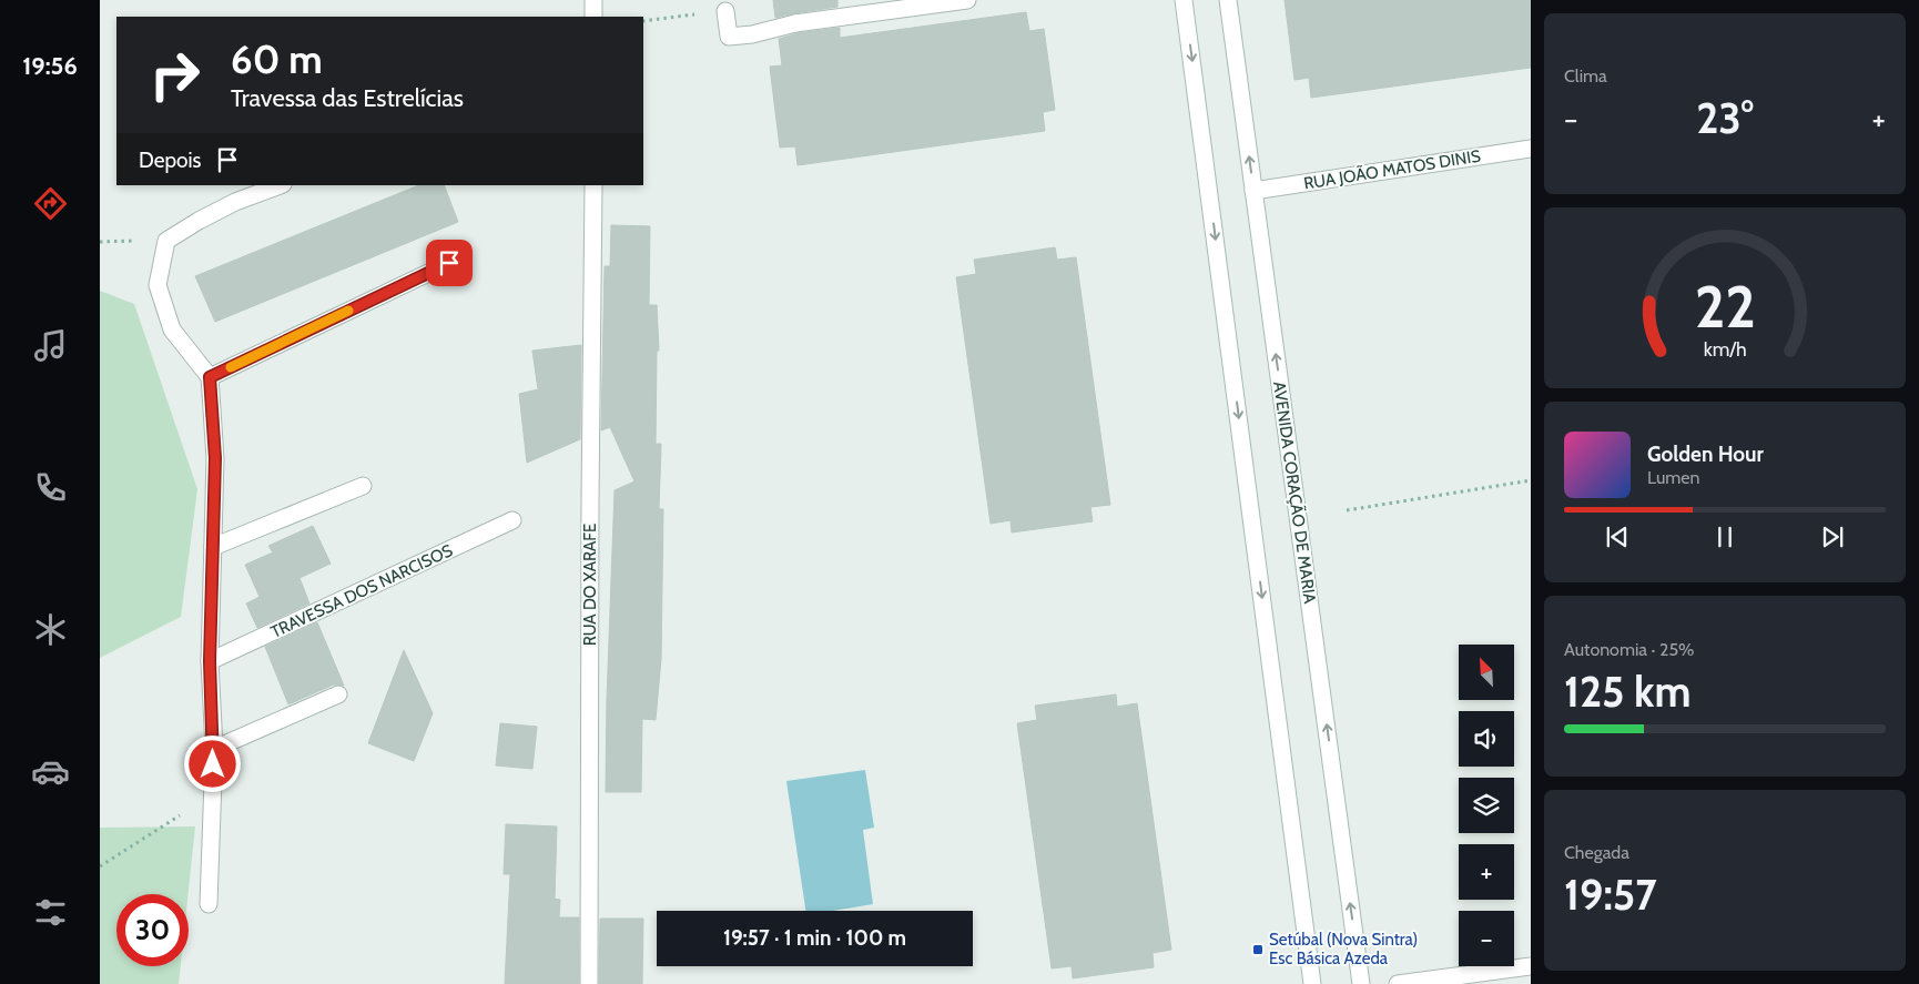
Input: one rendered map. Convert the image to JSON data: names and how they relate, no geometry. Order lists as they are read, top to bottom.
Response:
{
  "streets": {
    "street": [
      "RUA JOÃO MATOS DINIS",
      "AVENIDA CORAÇÃO DE MARIA",
      "RUA DO XARAFE",
      "TRAVESSA DOS NARCISOS"
    ]
  },
  "crossings": [
    ["RUA JOÃO MATOS DINIS", "AVENIDA CORAÇÃO DE MARIA"]
  ],
  "places": {
    "transit": ["Setúbal (Nova Sintra) Esc Básica Azeda"]
  },
  "north": "top left",
  "page": {
    "tabs": "19:56",
    "tile": [
      "Clima",
      ["Autonomia · 25%", "125 km"],
      ["Chegada", "19:57"]
    ],
    "turn": ["60 m", "Travessa das Estrelícias"],
    "heat": ["−", "23°", "+"],
    "then": "Depois",
    "song": ["Golden Hour", "Lumen"],
    "map_buttons": ["+", "−"],
    "limit": "30",
    "trip": "19:57 · 1 min · 100 m",
    "gauge": ["22", "km/h"]
  }
}
